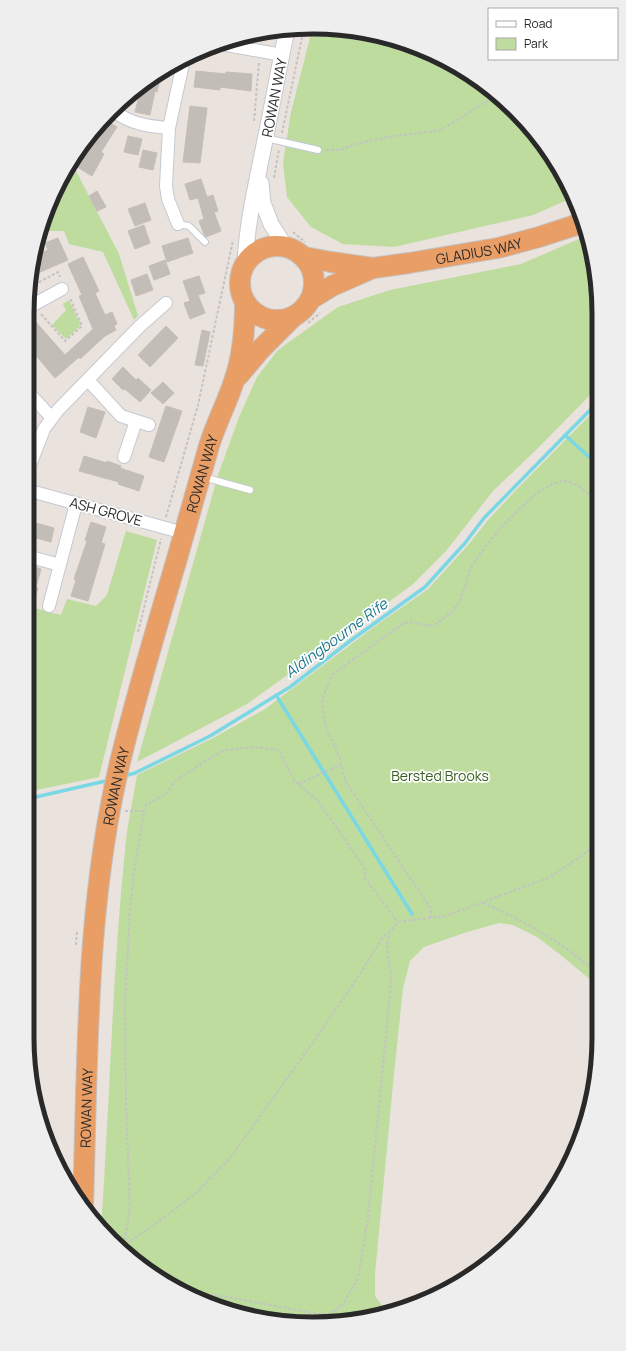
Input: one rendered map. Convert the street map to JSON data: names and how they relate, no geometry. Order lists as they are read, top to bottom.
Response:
{
  "streets": {
    "highway": ["ROWAN WAY", "GLADIUS WAY"],
    "street": ["ASH GROVE"]
  },
  "crossings": [
    ["ROWAN WAY", "GLADIUS WAY"],
    ["ROWAN WAY", "ASH GROVE"]
  ],
  "water": ["Aldingbourne Rife"],
  "parks": ["Bersted Brooks"],
  "legend": ["Road", "Park"]
}
